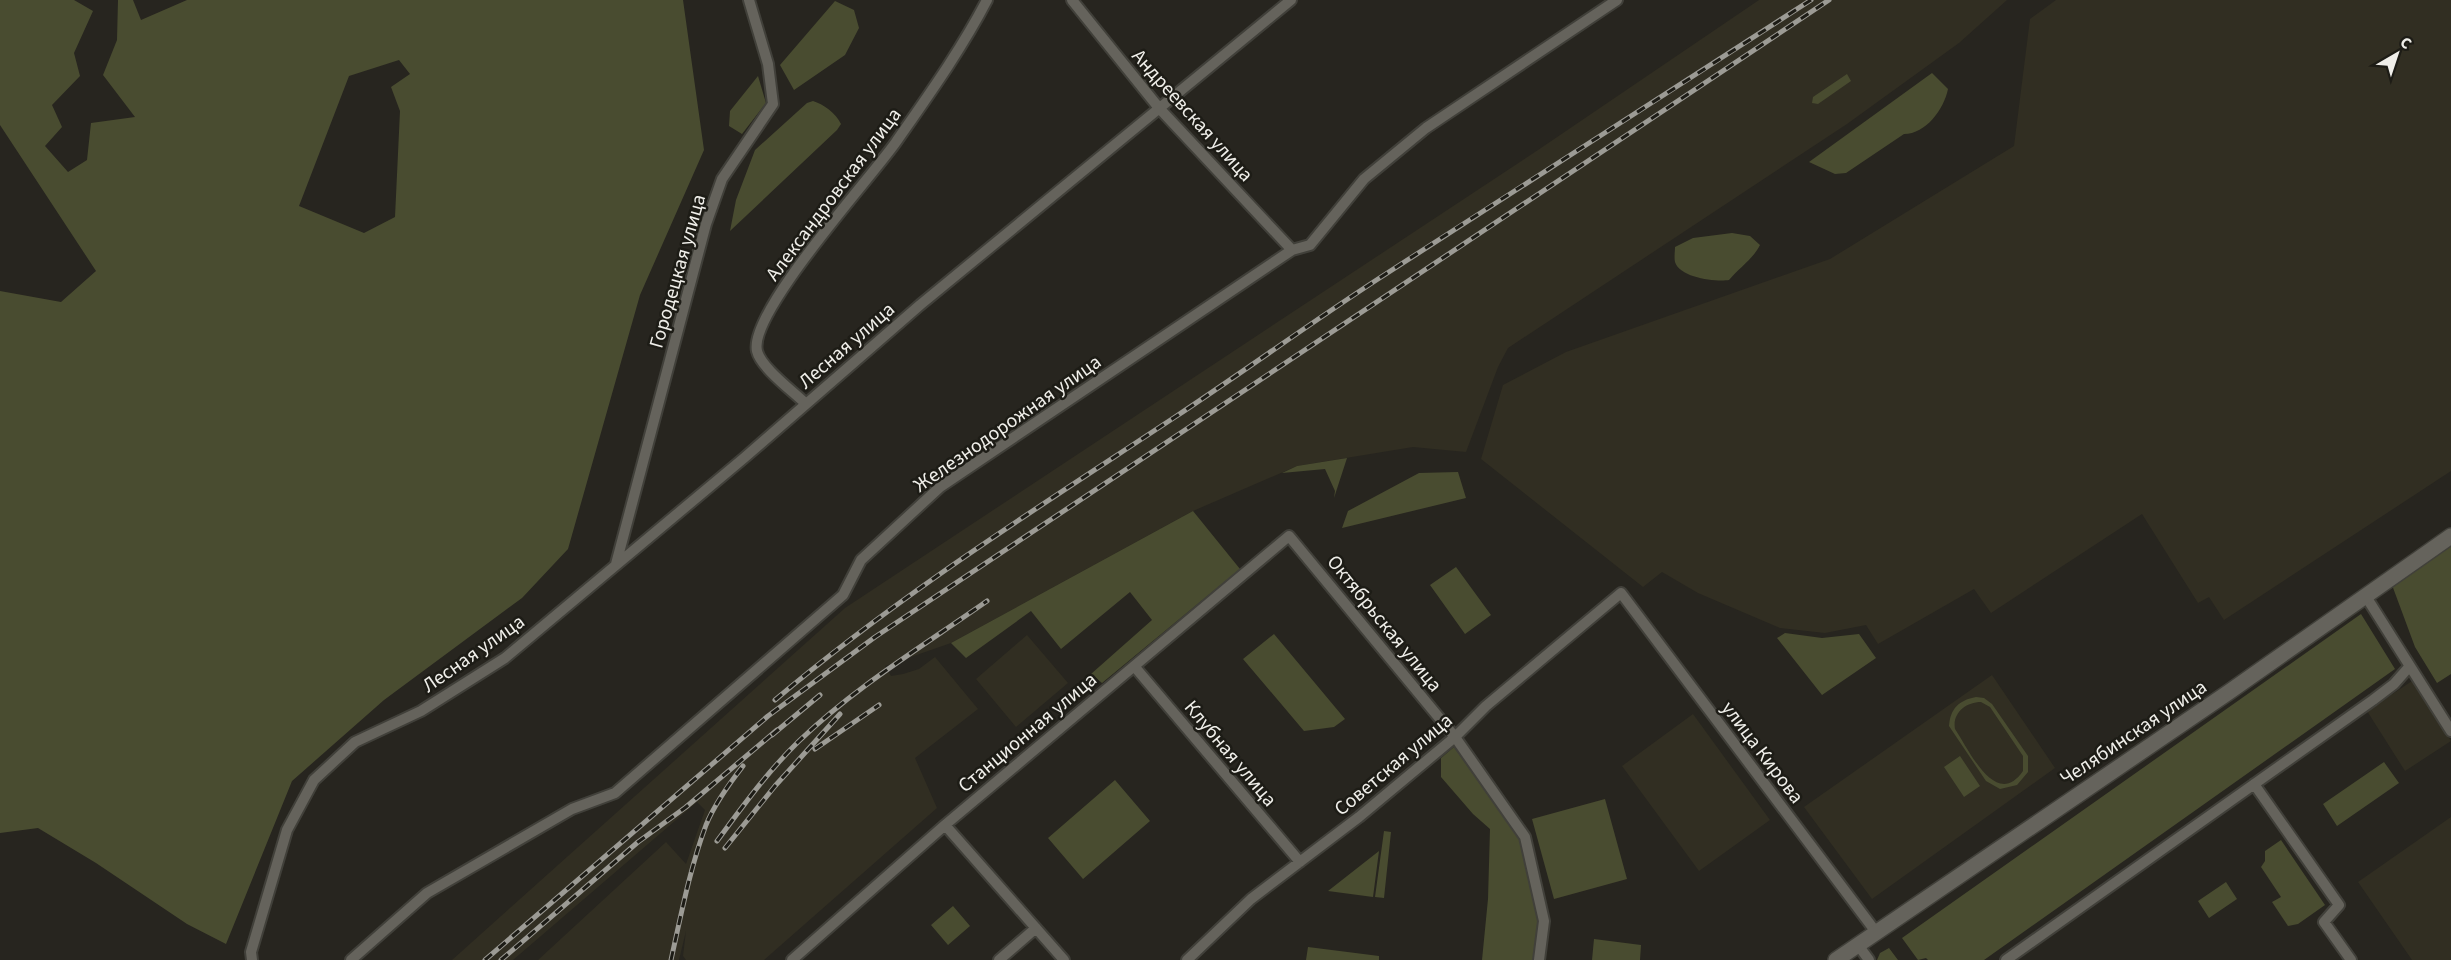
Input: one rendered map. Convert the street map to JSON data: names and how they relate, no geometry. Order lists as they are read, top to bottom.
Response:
{
  "streets": {
    "street": [
      "Андреевская улица",
      "Александровская улица",
      "Городецкая улица",
      "Лесная улица",
      "Железнодорожная улица",
      "Октябрьская улица",
      "Станционная улица",
      "Челябинская улица",
      "улица Кирова",
      "Клубная улица",
      "Советская улица"
    ]
  },
  "crossings": [
    ["Андреевская улица", "Лесная улица"],
    ["Андреевская улица", "Железнодорожная улица"],
    ["Александровская улица", "Лесная улица"],
    ["Городецкая улица", "Лесная улица"],
    ["Октябрьская улица", "Станционная улица"],
    ["Октябрьская улица", "Советская улица"],
    ["Станционная улица", "Клубная улица"],
    ["Челябинская улица", "улица Кирова"],
    ["улица Кирова", "Советская улица"],
    ["Клубная улица", "Советская улица"]
  ],
  "north": "top right"
}
